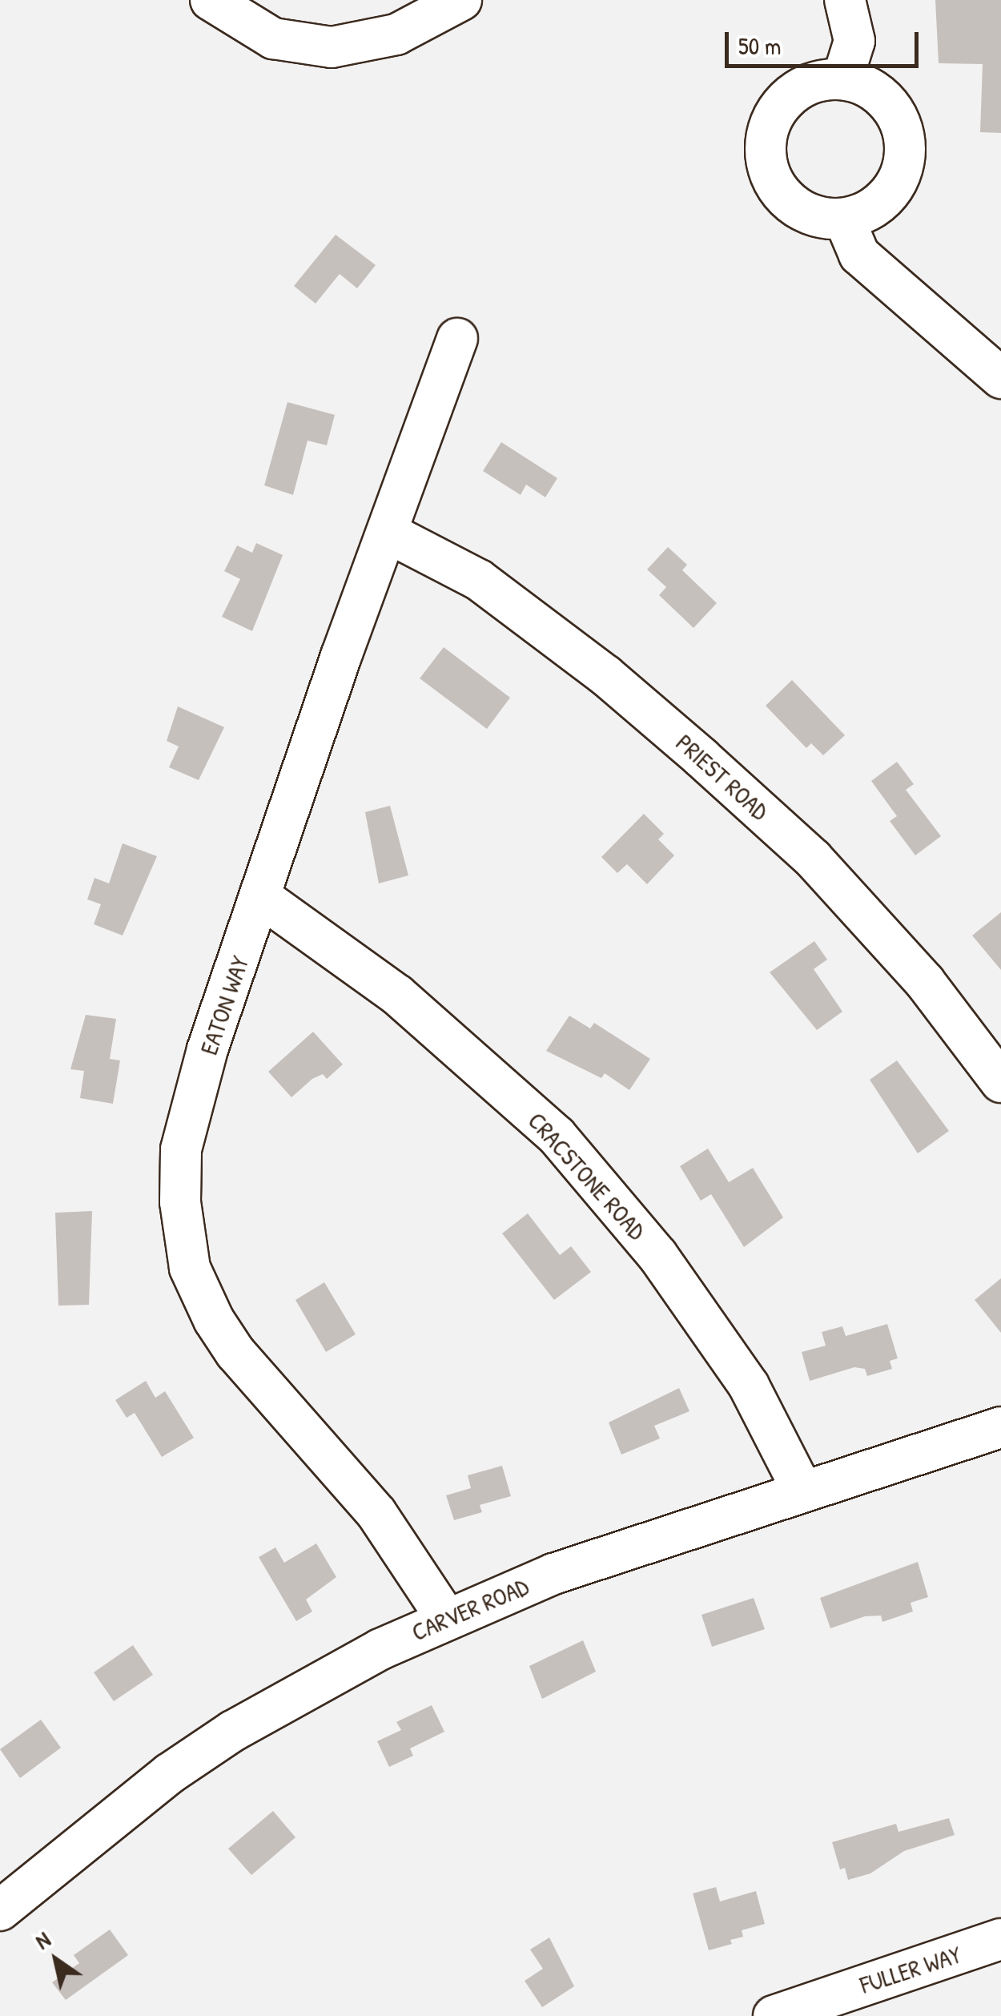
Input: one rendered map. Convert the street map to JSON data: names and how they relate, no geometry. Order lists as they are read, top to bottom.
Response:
{
  "streets": {
    "street": [
      "PRIEST ROAD",
      "EATON WAY",
      "CRACSTONE ROAD",
      "CARVER ROAD",
      "FULLER WAY"
    ]
  },
  "crossings": [
    ["PRIEST ROAD", "EATON WAY"],
    ["EATON WAY", "CRACSTONE ROAD"],
    ["EATON WAY", "CARVER ROAD"],
    ["CRACSTONE ROAD", "CARVER ROAD"]
  ],
  "scale_bar": "50 m",
  "north": "top left"
}
